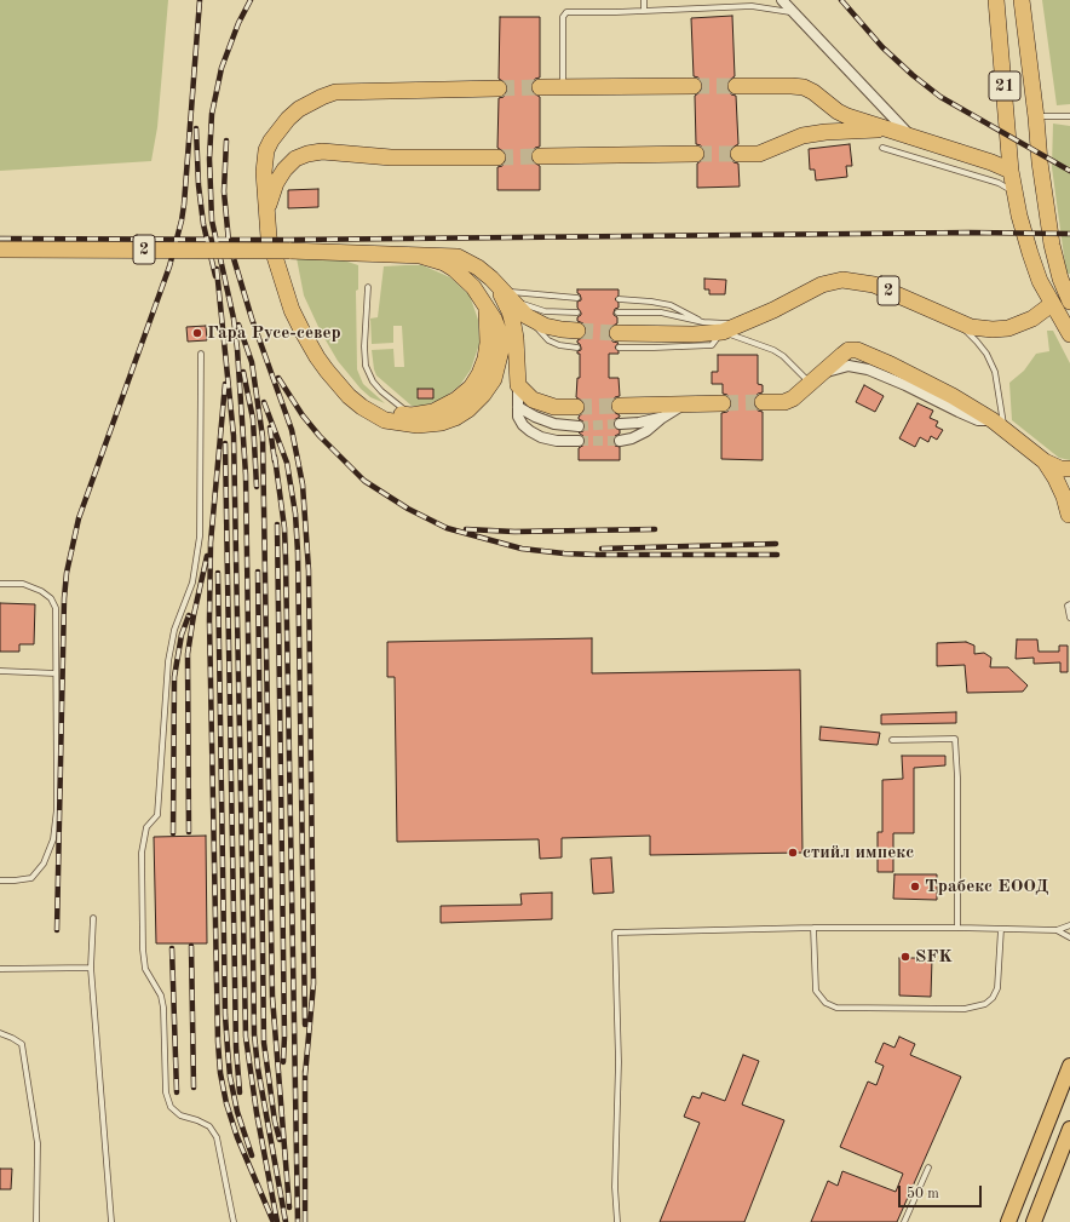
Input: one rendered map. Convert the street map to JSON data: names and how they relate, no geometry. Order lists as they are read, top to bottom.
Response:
{
  "streets": {
    "highway": ["21", "2"]
  },
  "places": [
    "Гара Русе-север",
    "стийл импекс",
    "Трабекс ЕООД",
    "SFK"
  ],
  "scale_bar": "50 m"
}
